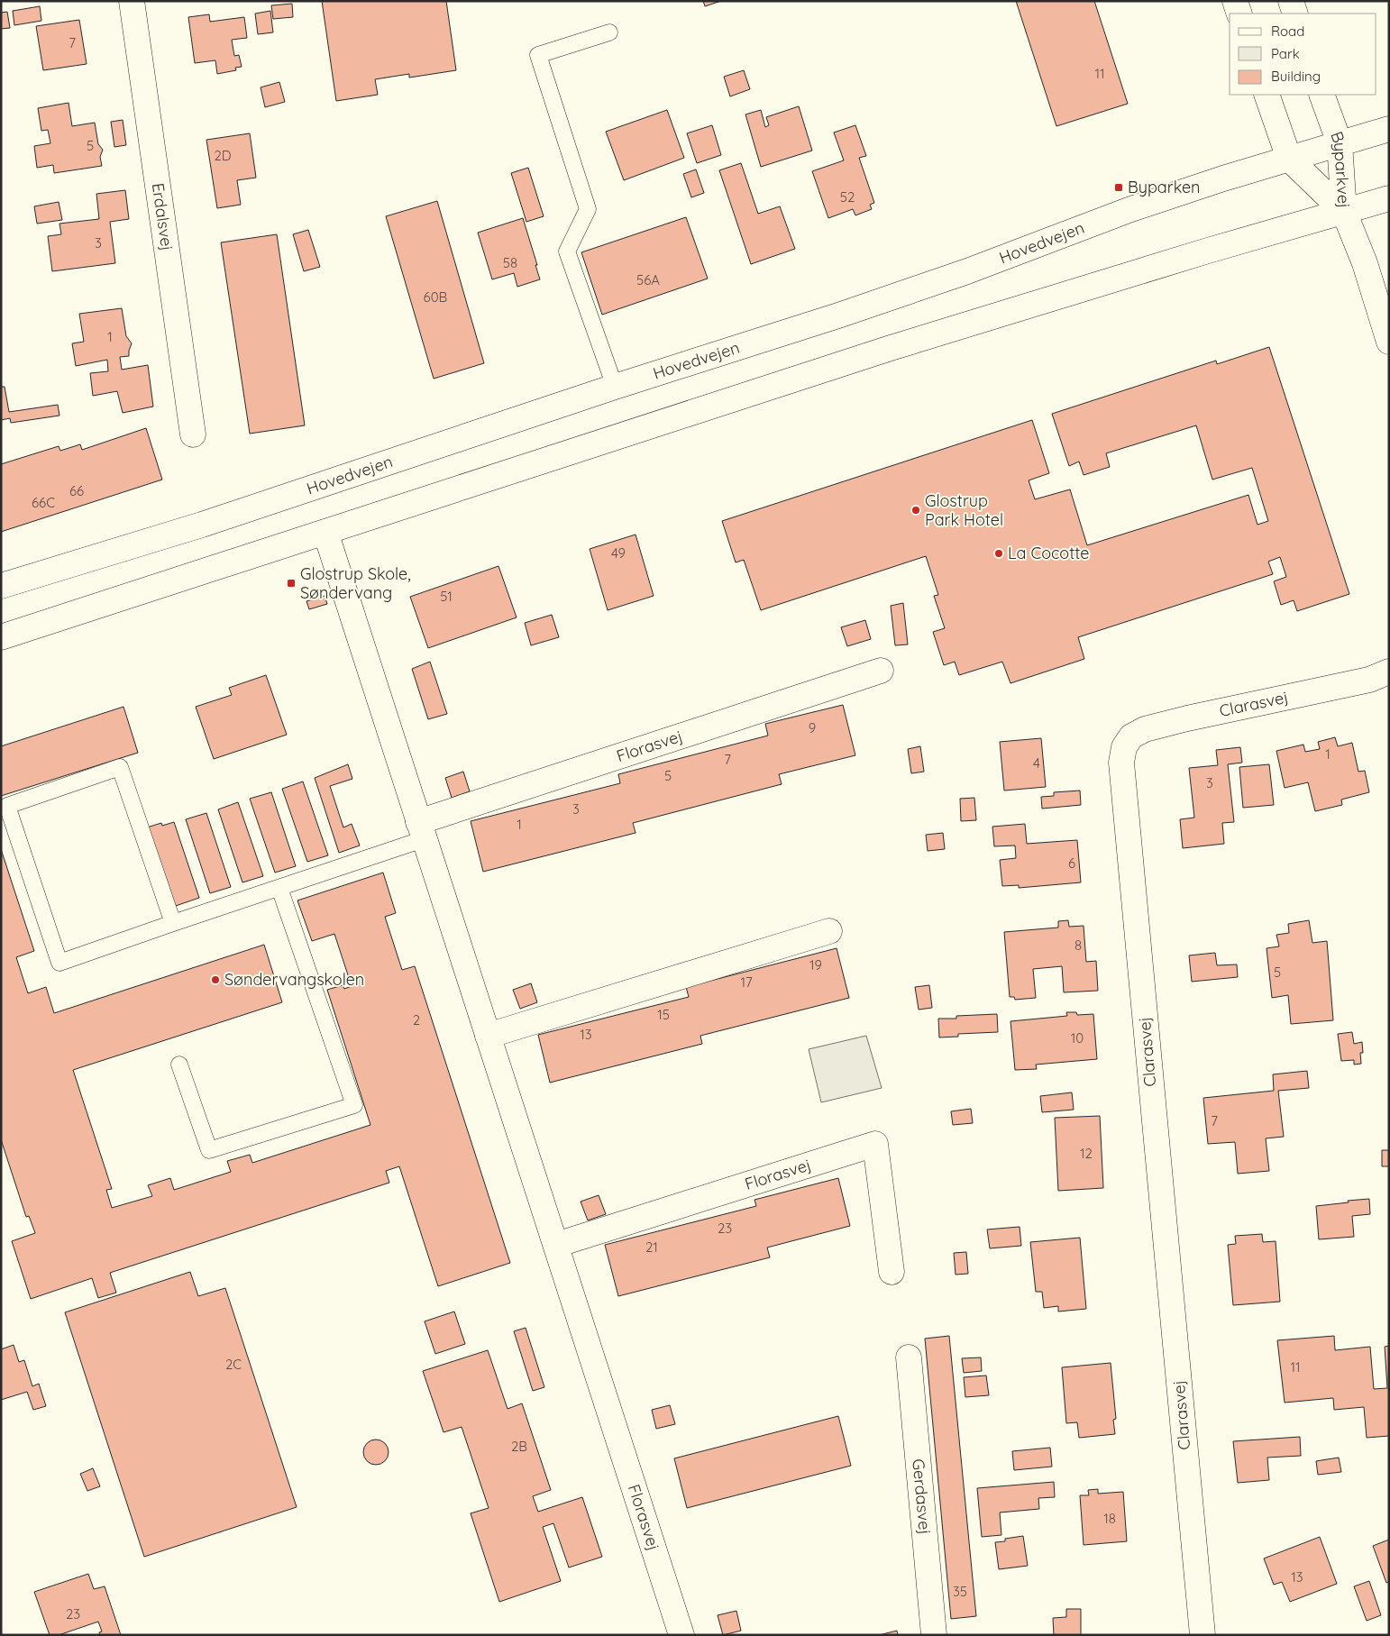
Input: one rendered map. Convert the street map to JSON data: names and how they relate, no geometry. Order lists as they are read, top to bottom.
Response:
{
  "streets": {
    "street": [
      "Byparkvej",
      "Erdalsvej",
      "Hovedvejen",
      "Clarasvej",
      "Florasvej",
      "Gerdasvej"
    ]
  },
  "crossings": [
    ["Byparkvej", "Hovedvejen"]
  ],
  "places": {
    "transit": ["Byparken", "Glostrup Skole, Søndervang"],
    "other": ["Glostrup Park Hotel", "La Cocotte", "Søndervangskolen"]
  },
  "house_numbers": [
    "7",
    "11",
    "5",
    "2D",
    "52",
    "3",
    "58",
    "56A",
    "60B",
    "1",
    "66",
    "66C",
    "49",
    "51",
    "9",
    "1",
    "7",
    "4",
    "5",
    "3",
    "3",
    "1",
    "6",
    "8",
    "19",
    "5",
    "17",
    "15",
    "2",
    "13",
    "10",
    "7",
    "12",
    "23",
    "21",
    "2C",
    "11",
    "2B",
    "18",
    "13",
    "35",
    "23"
  ],
  "legend": ["Road", "Park", "Building"]
}
